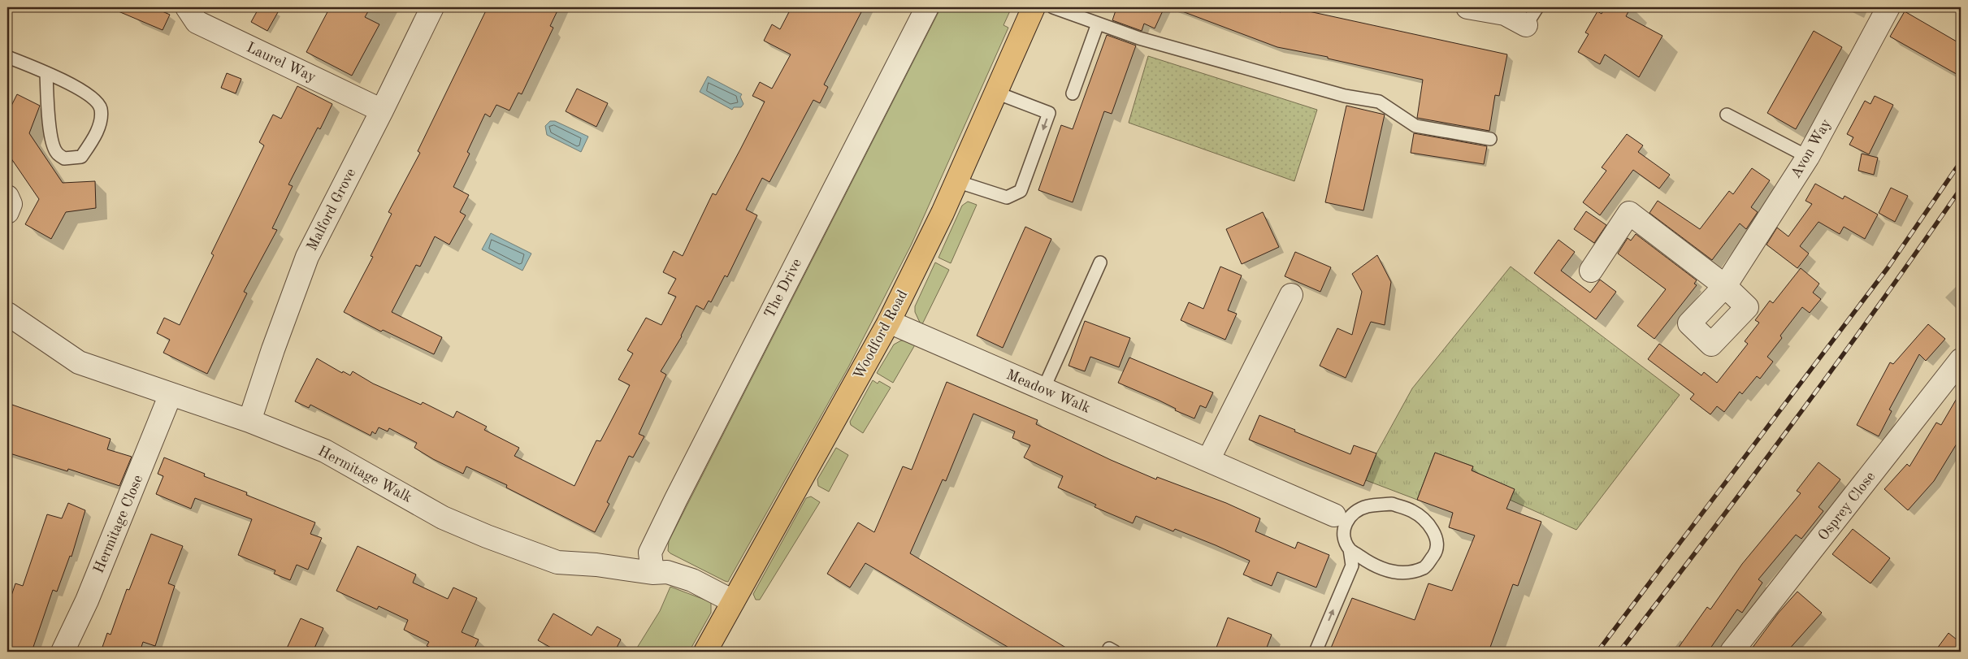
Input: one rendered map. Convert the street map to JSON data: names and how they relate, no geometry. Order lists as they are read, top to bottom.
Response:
{
  "streets": {
    "main road": ["Woodford Road"],
    "street": [
      "Laurel Way",
      "Avon Way",
      "Malford Grove",
      "The Drive",
      "Meadow Walk",
      "Hermitage Walk",
      "Osprey Close",
      "Hermitage Close"
    ]
  },
  "crossings": [
    ["Laurel Way", "Malford Grove"],
    ["Malford Grove", "Hermitage Walk"],
    ["The Drive", "Hermitage Walk"],
    ["Woodford Road", "Meadow Walk"],
    ["Woodford Road", "Hermitage Walk"],
    ["Hermitage Walk", "Hermitage Close"]
  ]
}
